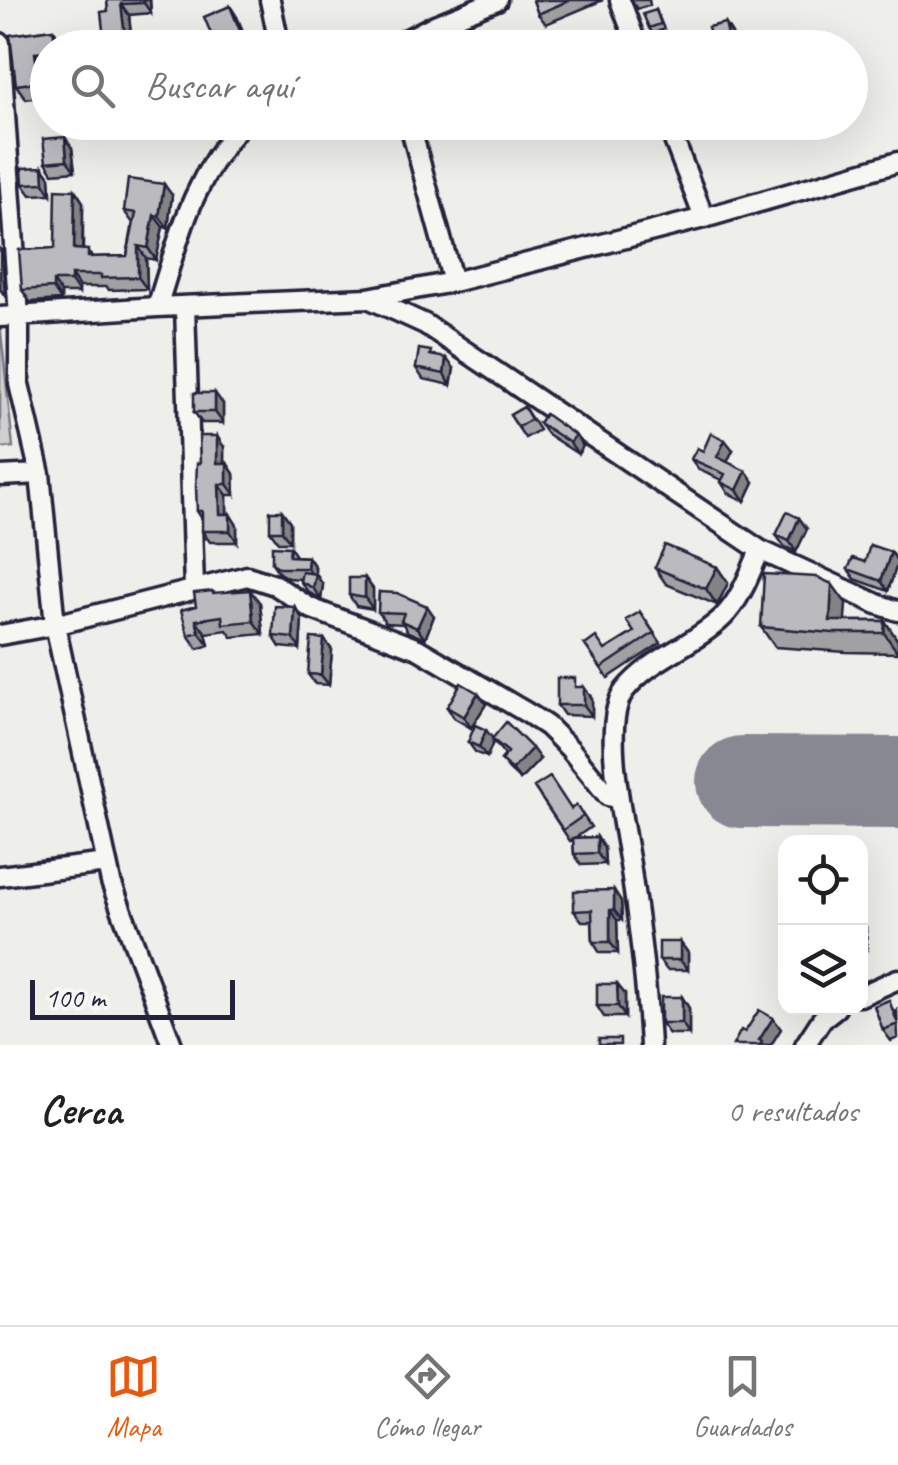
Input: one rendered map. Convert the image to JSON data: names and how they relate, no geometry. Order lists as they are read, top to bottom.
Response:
{
  "scale_bar": "100 m",
  "page": {
    "search": "Buscar aquí",
    "scale": "100 m",
    "heading": ["Cerca", "0 resultados"],
    "nav": ["Mapa", "Cómo llegar", "Guardados"]
  }
}
